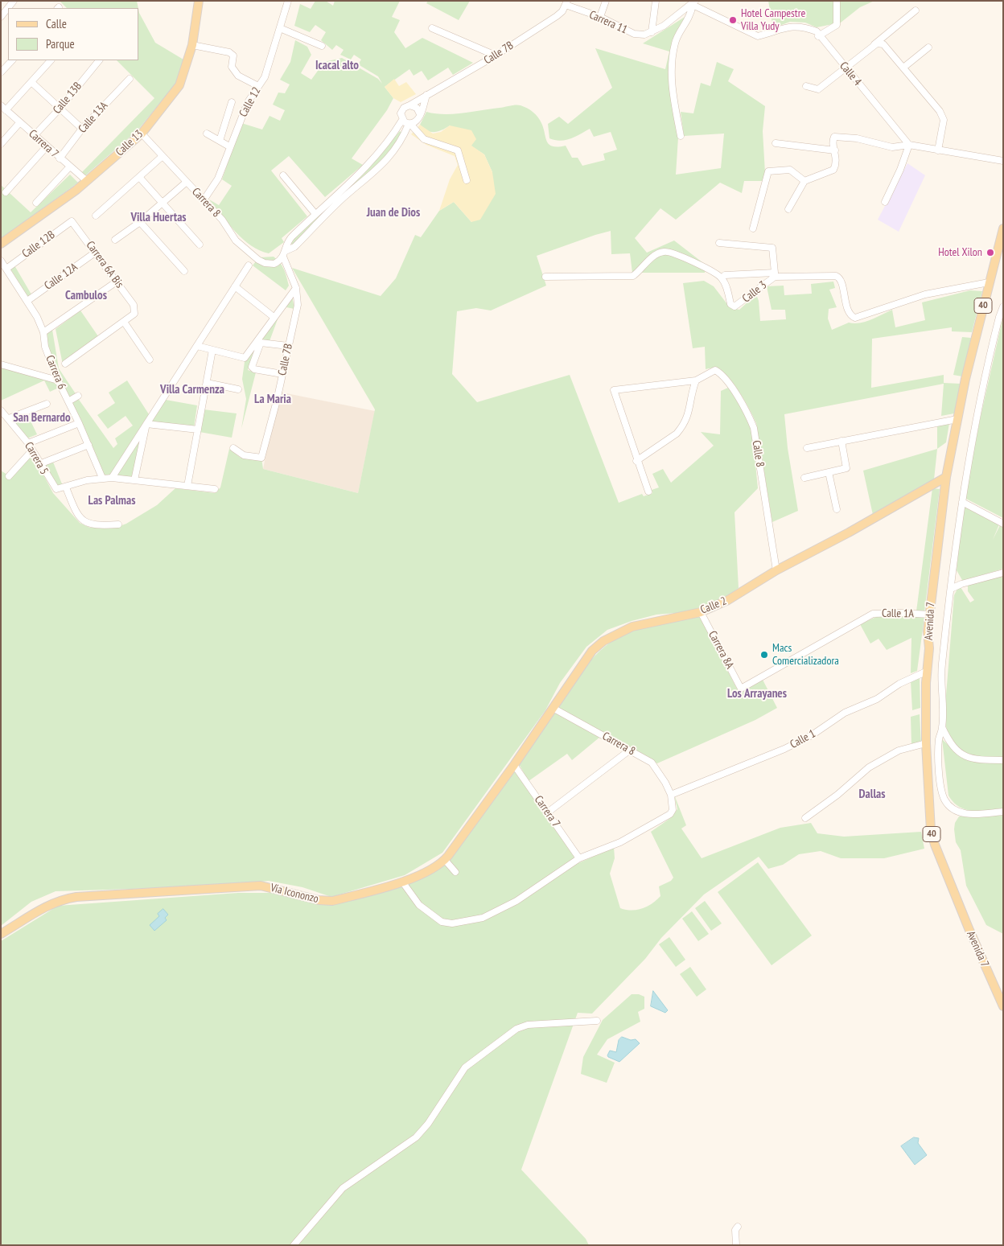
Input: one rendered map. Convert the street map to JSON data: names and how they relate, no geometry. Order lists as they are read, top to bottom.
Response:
{
  "streets": {
    "main road": [
      "Calle 13",
      "40",
      "Calle 2",
      "Avenida 7",
      "Vía Icononzo"
    ],
    "street": [
      "Carrera 11",
      "Calle 7B",
      "Calle 4",
      "Calle 13B",
      "Calle 12",
      "Calle 13A",
      "Carrera 7",
      "Carrera 8",
      "Calle 12B",
      "Carrera 6A Bis",
      "Calle 12A",
      "Calle 3",
      "Carrera 6",
      "Calle 8",
      "Carrera 5",
      "Calle 1A",
      "Carrera 8A",
      "Calle 1"
    ]
  },
  "crossings": [
    ["Carrera 11", "Calle 7B"],
    ["Calle 7B", "Carrera 8"],
    ["Calle 13B", "Carrera 7"],
    ["Calle 12", "Carrera 8"],
    ["Calle 13A", "Carrera 7"],
    ["Calle 13", "Carrera 7"],
    ["Calle 13", "Carrera 8"],
    ["Carrera 7", "Calle 2"],
    ["Carrera 7", "Vía Icononzo"],
    ["Carrera 8", "Calle 2"],
    ["Carrera 8", "Calle 1"],
    ["Calle 12B", "Carrera 6A Bis"],
    ["Calle 12B", "Carrera 6"],
    ["Carrera 6A Bis", "Calle 12A"],
    ["Calle 12A", "Carrera 6"],
    ["Calle 3", "Avenida 7"],
    ["Calle 8", "Calle 2"],
    ["Calle 2", "Avenida 7"],
    ["Calle 2", "Carrera 8A"],
    ["Calle 2", "Vía Icononzo"],
    ["Calle 1A", "Avenida 7"],
    ["Calle 1A", "Carrera 8A"],
    ["Avenida 7", "Calle 1"]
  ],
  "districts": [
    "Icacal alto",
    "Juan de Dios",
    "Villa Huertas",
    "Cambulos",
    "Villa Carmenza",
    "La Maria",
    "San Bernardo",
    "Las Palmas",
    "Los Arrayanes",
    "Dallas"
  ],
  "places": ["Hotel Campestre Villa Yudy", "Hotel Xilon", "Macs Comercializadora"],
  "legend": ["Calle", "Parque"]
}
